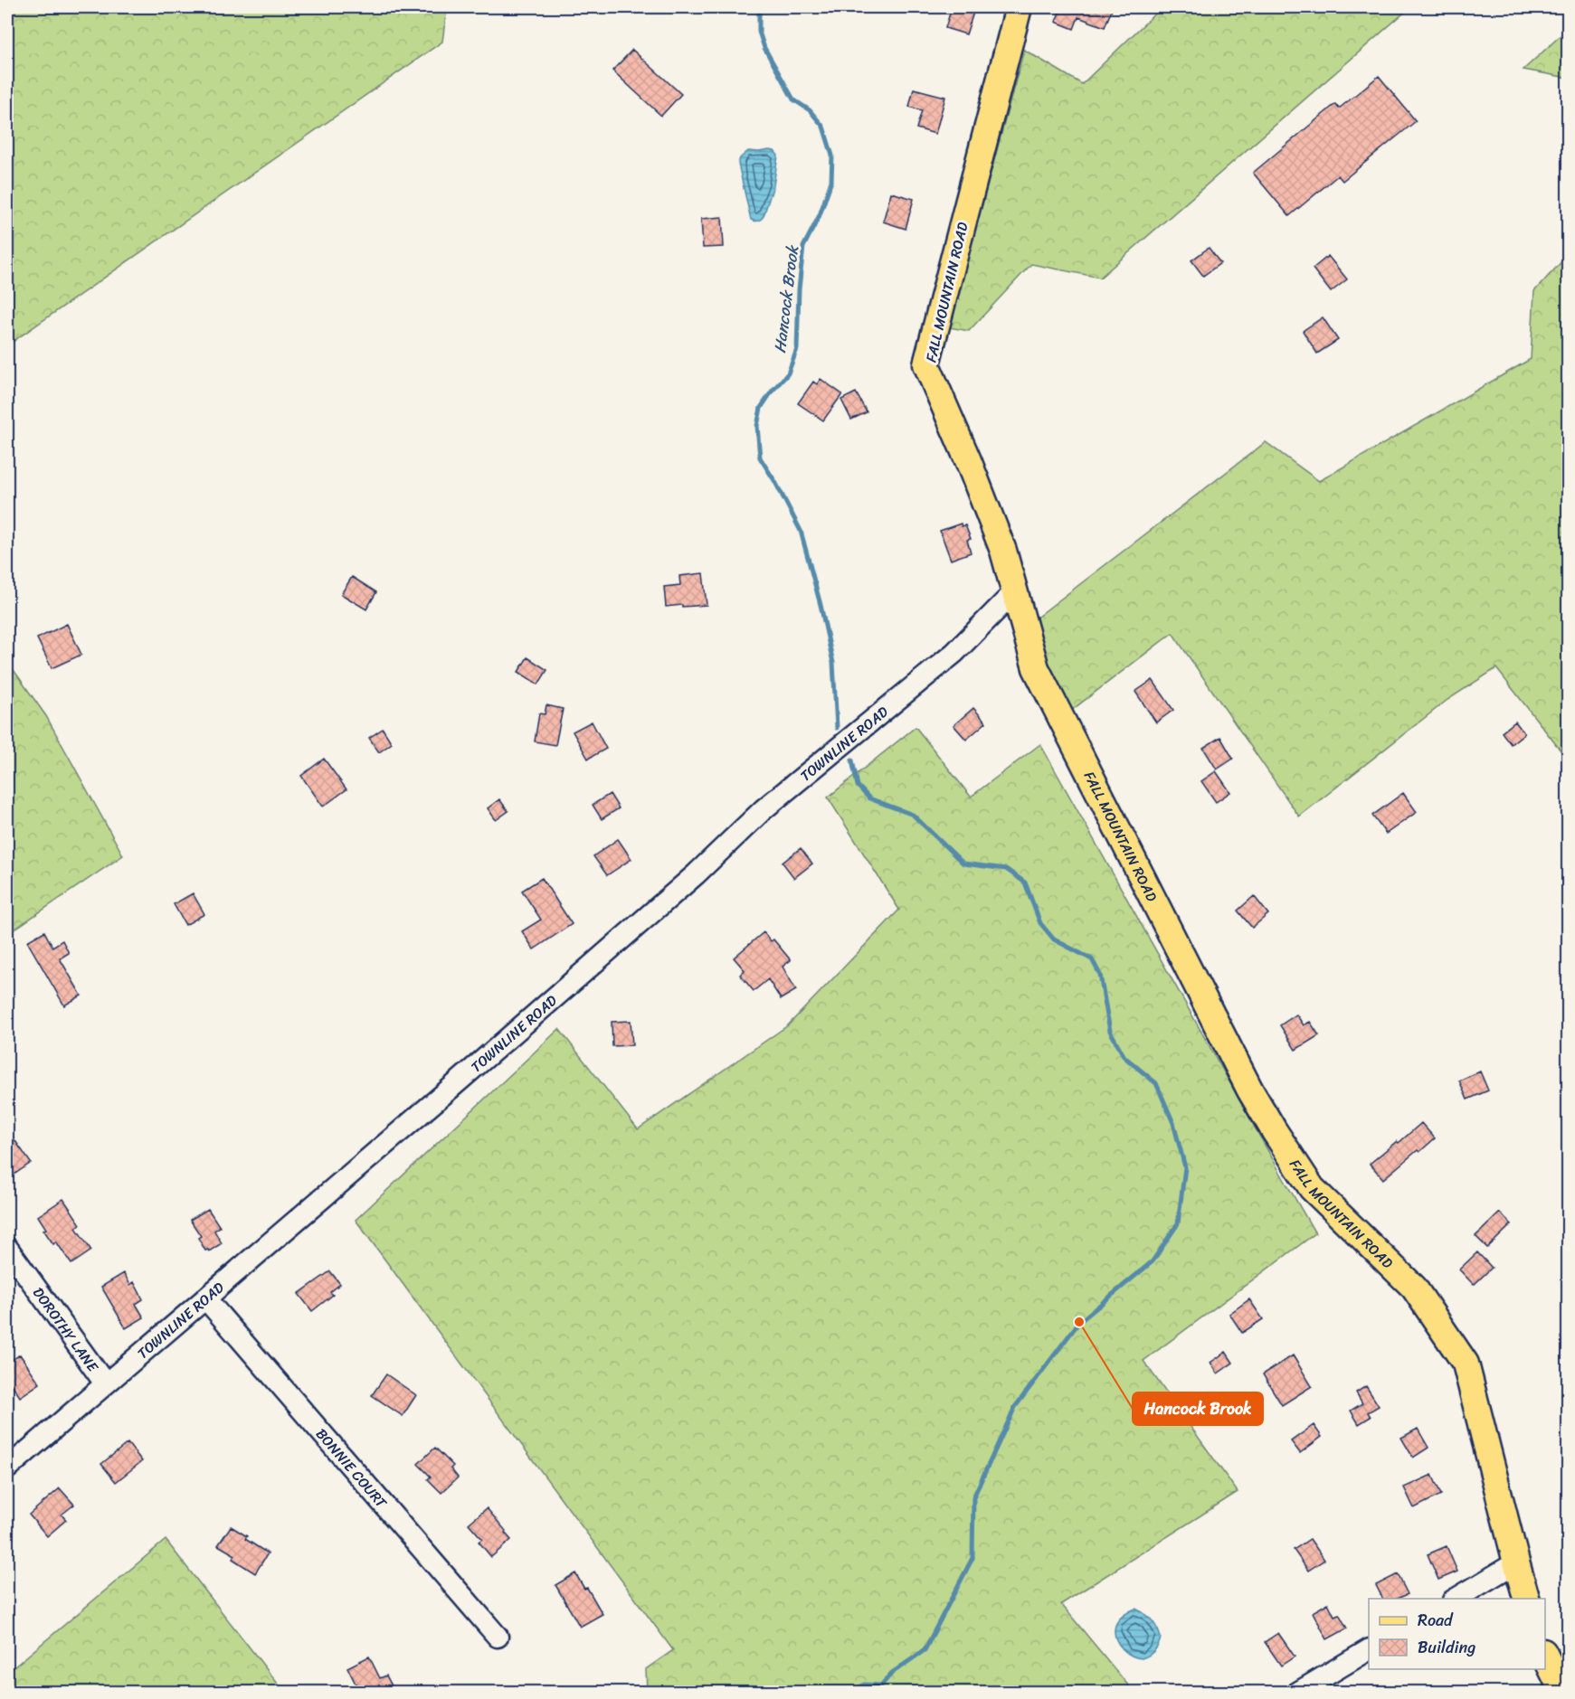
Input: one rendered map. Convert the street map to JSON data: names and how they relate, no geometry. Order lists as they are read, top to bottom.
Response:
{
  "streets": {
    "main road": ["FALL MOUNTAIN ROAD"],
    "street": ["TOWNLINE ROAD", "DOROTHY LANE", "BONNIE COURT"]
  },
  "crossings": [
    ["FALL MOUNTAIN ROAD", "TOWNLINE ROAD"],
    ["TOWNLINE ROAD", "DOROTHY LANE"],
    ["TOWNLINE ROAD", "BONNIE COURT"]
  ],
  "water": ["Hancock Brook"],
  "places": ["Hancock Brook"],
  "legend": ["Road", "Building"]
}
